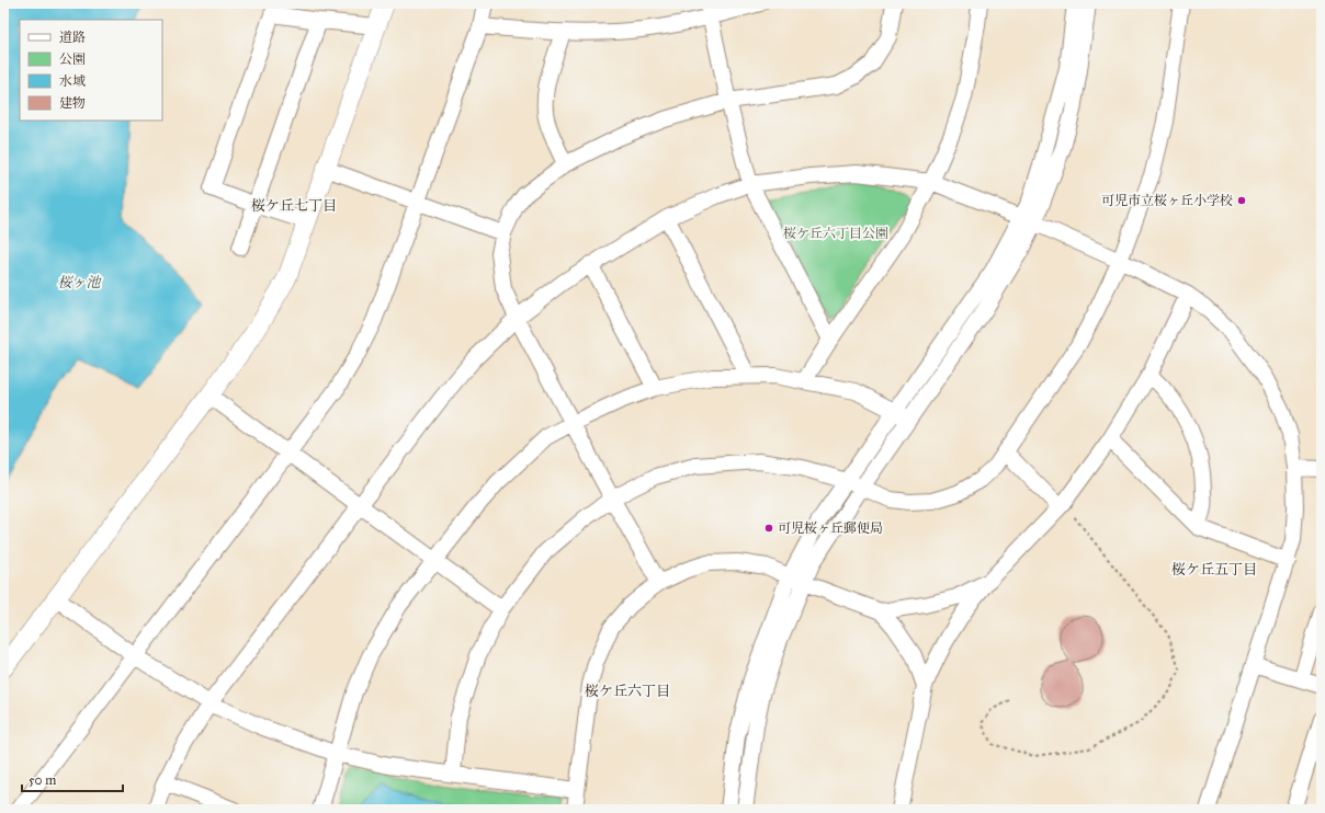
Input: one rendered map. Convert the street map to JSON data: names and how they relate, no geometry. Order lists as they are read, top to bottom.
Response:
{
  "districts": ["桜ケ丘七丁目", "桜ケ丘五丁目", "桜ケ丘六丁目"],
  "water": ["桜ヶ池"],
  "parks": ["桜ケ丘六丁目公園"],
  "places": ["可児市立桜ヶ丘小学校", "可児桜ヶ丘郵便局"],
  "legend": [
    "道路",
    "公園",
    "水域",
    "建物"
  ],
  "scale_bar": "50 m"
}
